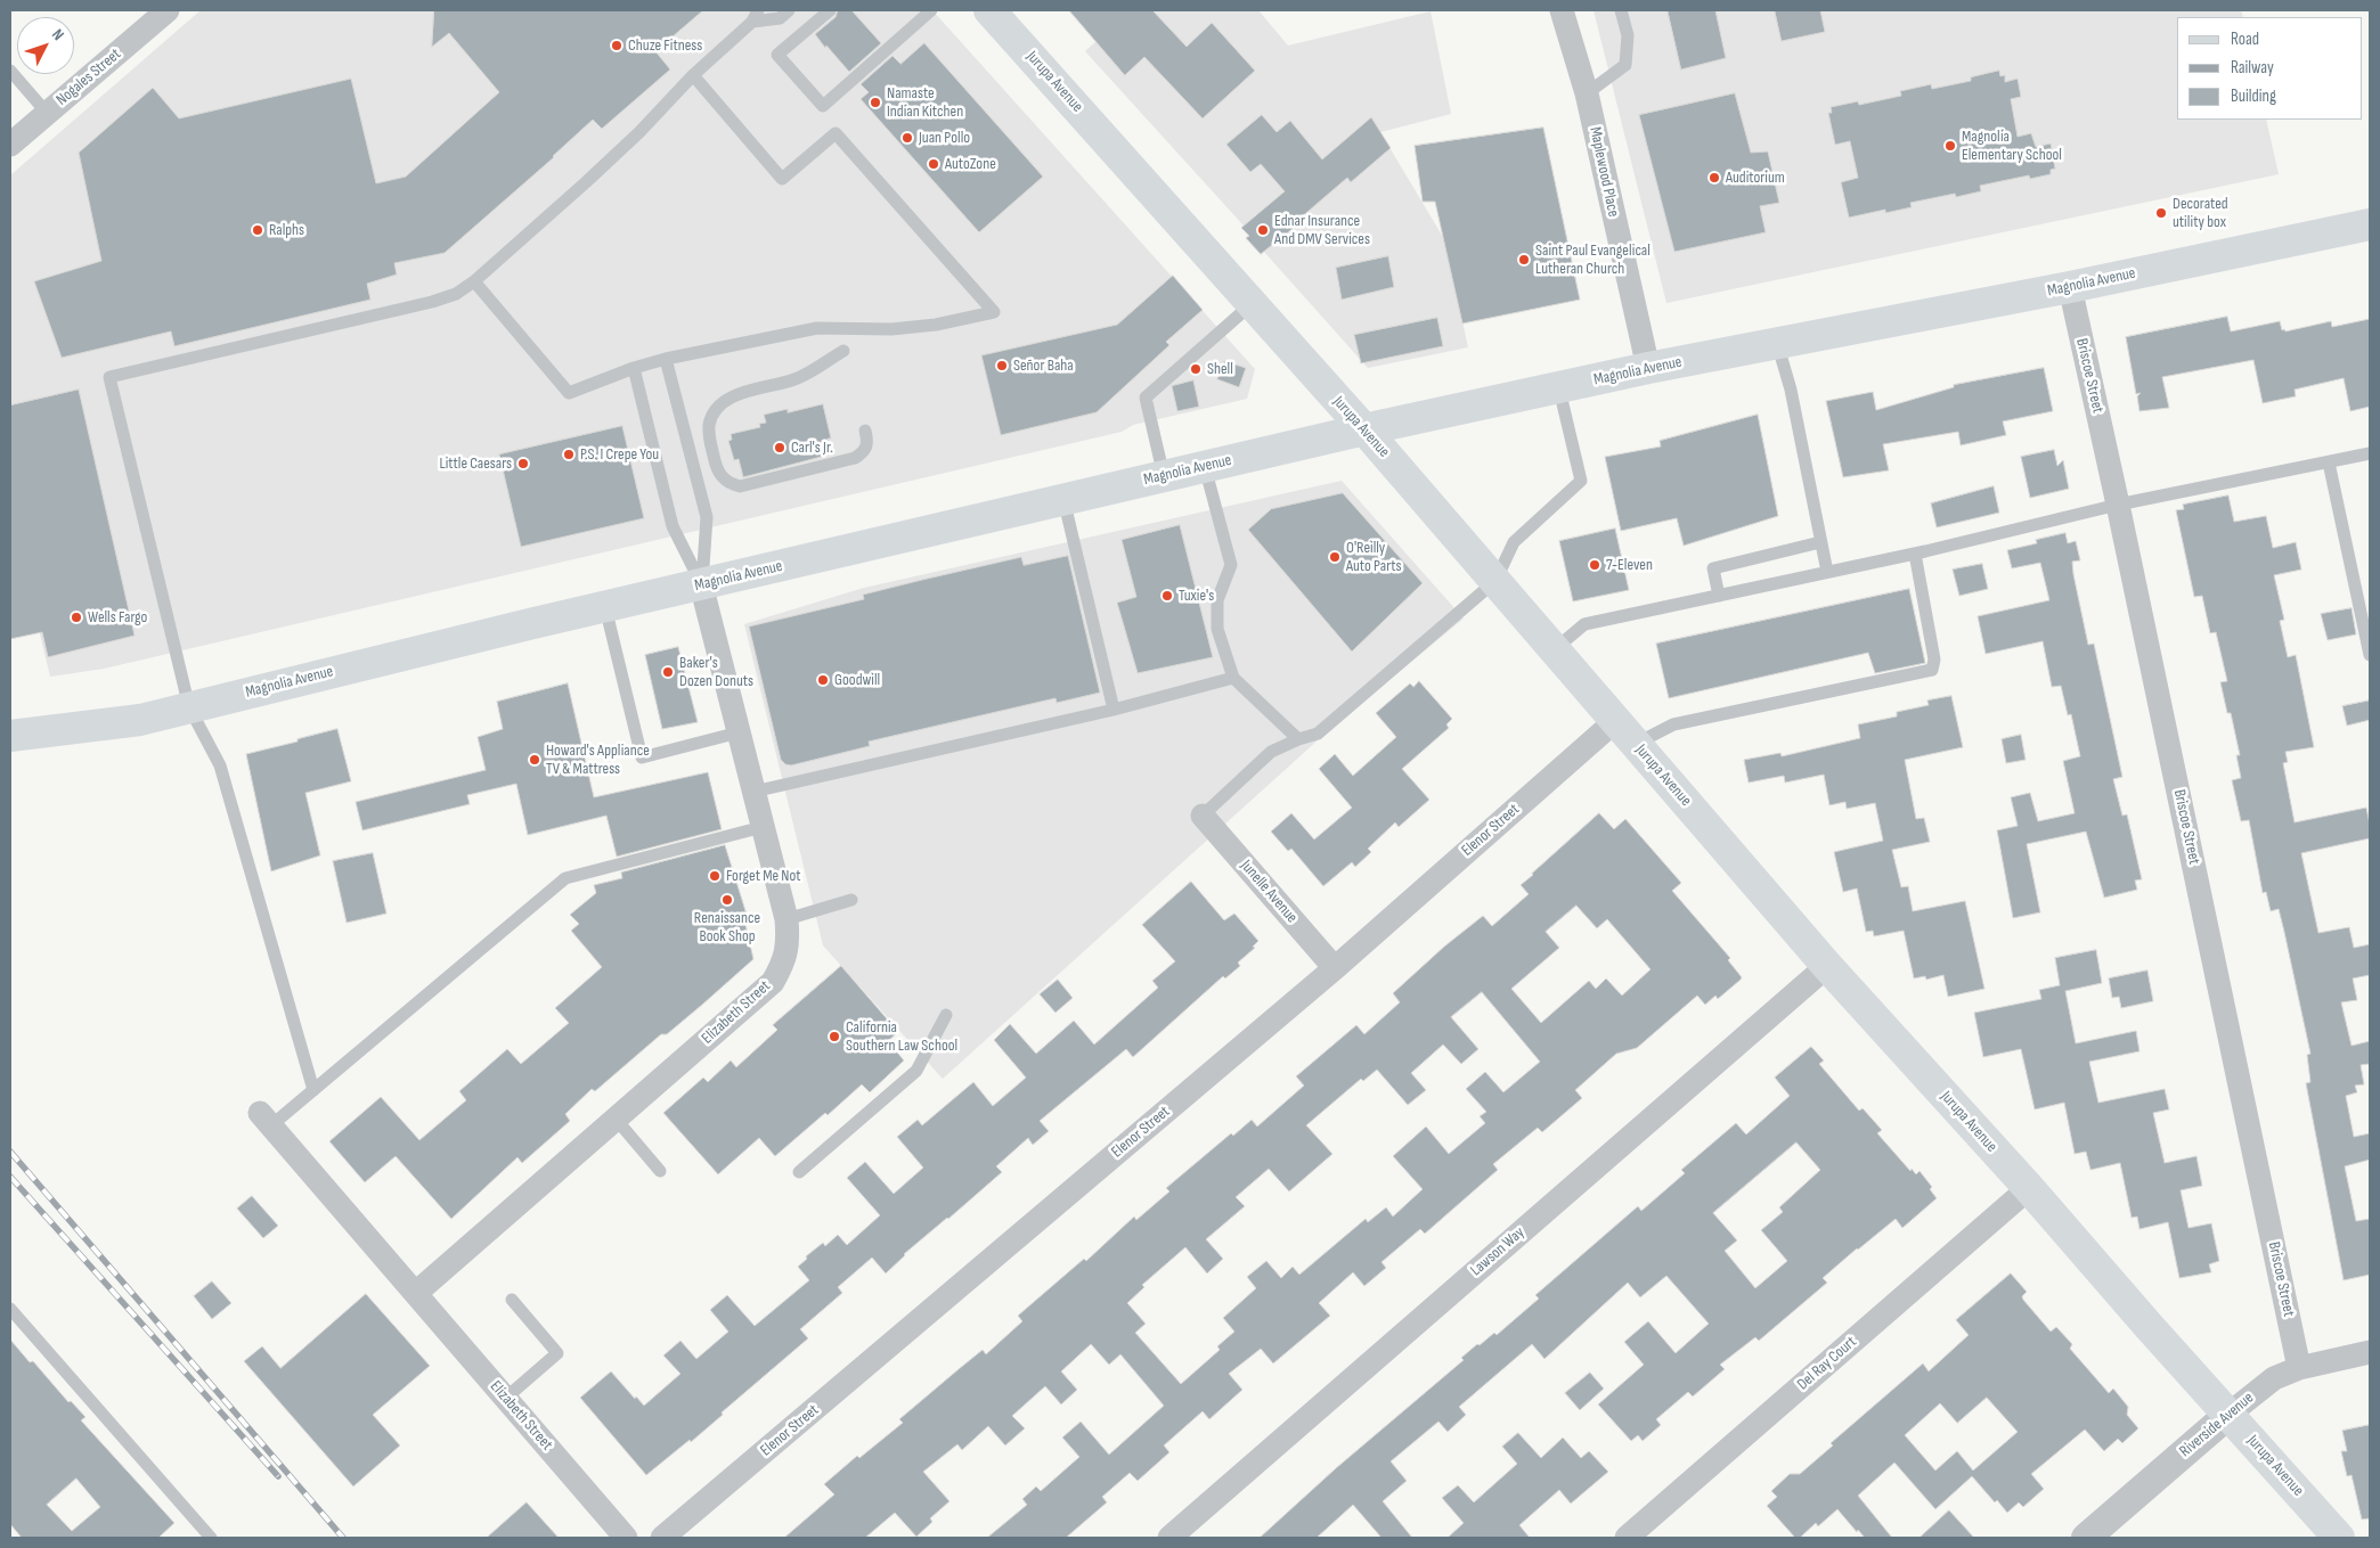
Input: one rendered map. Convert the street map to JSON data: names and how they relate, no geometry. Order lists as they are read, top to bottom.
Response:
{
  "streets": {
    "main road": ["Jurupa Avenue", "Magnolia Avenue"],
    "street": [
      "Nogales Street",
      "Maplewood Place",
      "Briscoe Street",
      "Elenor Street",
      "Junelle Avenue",
      "Elizabeth Street",
      "Lawson Way",
      "Del Ray Court",
      "Riverside Avenue"
    ]
  },
  "crossings": [
    ["Jurupa Avenue", "Magnolia Avenue"],
    ["Jurupa Avenue", "Elenor Street"],
    ["Jurupa Avenue", "Lawson Way"],
    ["Jurupa Avenue", "Del Ray Court"],
    ["Jurupa Avenue", "Riverside Avenue"],
    ["Maplewood Place", "Magnolia Avenue"],
    ["Magnolia Avenue", "Briscoe Street"],
    ["Magnolia Avenue", "Elizabeth Street"],
    ["Briscoe Street", "Riverside Avenue"],
    ["Elenor Street", "Junelle Avenue"]
  ],
  "places": [
    "Chuze Fitness",
    "Namaste Indian Kitchen",
    "Juan Pollo",
    "Magnolia Elementary School",
    "AutoZone",
    "Auditorium",
    "Decorated utility box",
    "Ralphs",
    "Ednar Insurance And DMV Services",
    "Saint Paul Evangelical Lutheran Church",
    "Señor Baha",
    "Shell",
    "Carl's Jr.",
    "P.S. I Crepe You",
    "Little Caesars",
    "O'Reilly Auto Parts",
    "7-Eleven",
    "Tuxie's",
    "Wells Fargo",
    "Baker's Dozen Donuts",
    "Goodwill",
    "Howard's Appliance TV & Mattress",
    "Forget Me Not",
    "Renaissance Book Shop",
    "California Southern Law School"
  ],
  "legend": ["Road", "Railway", "Building"],
  "north": "top right"
}
